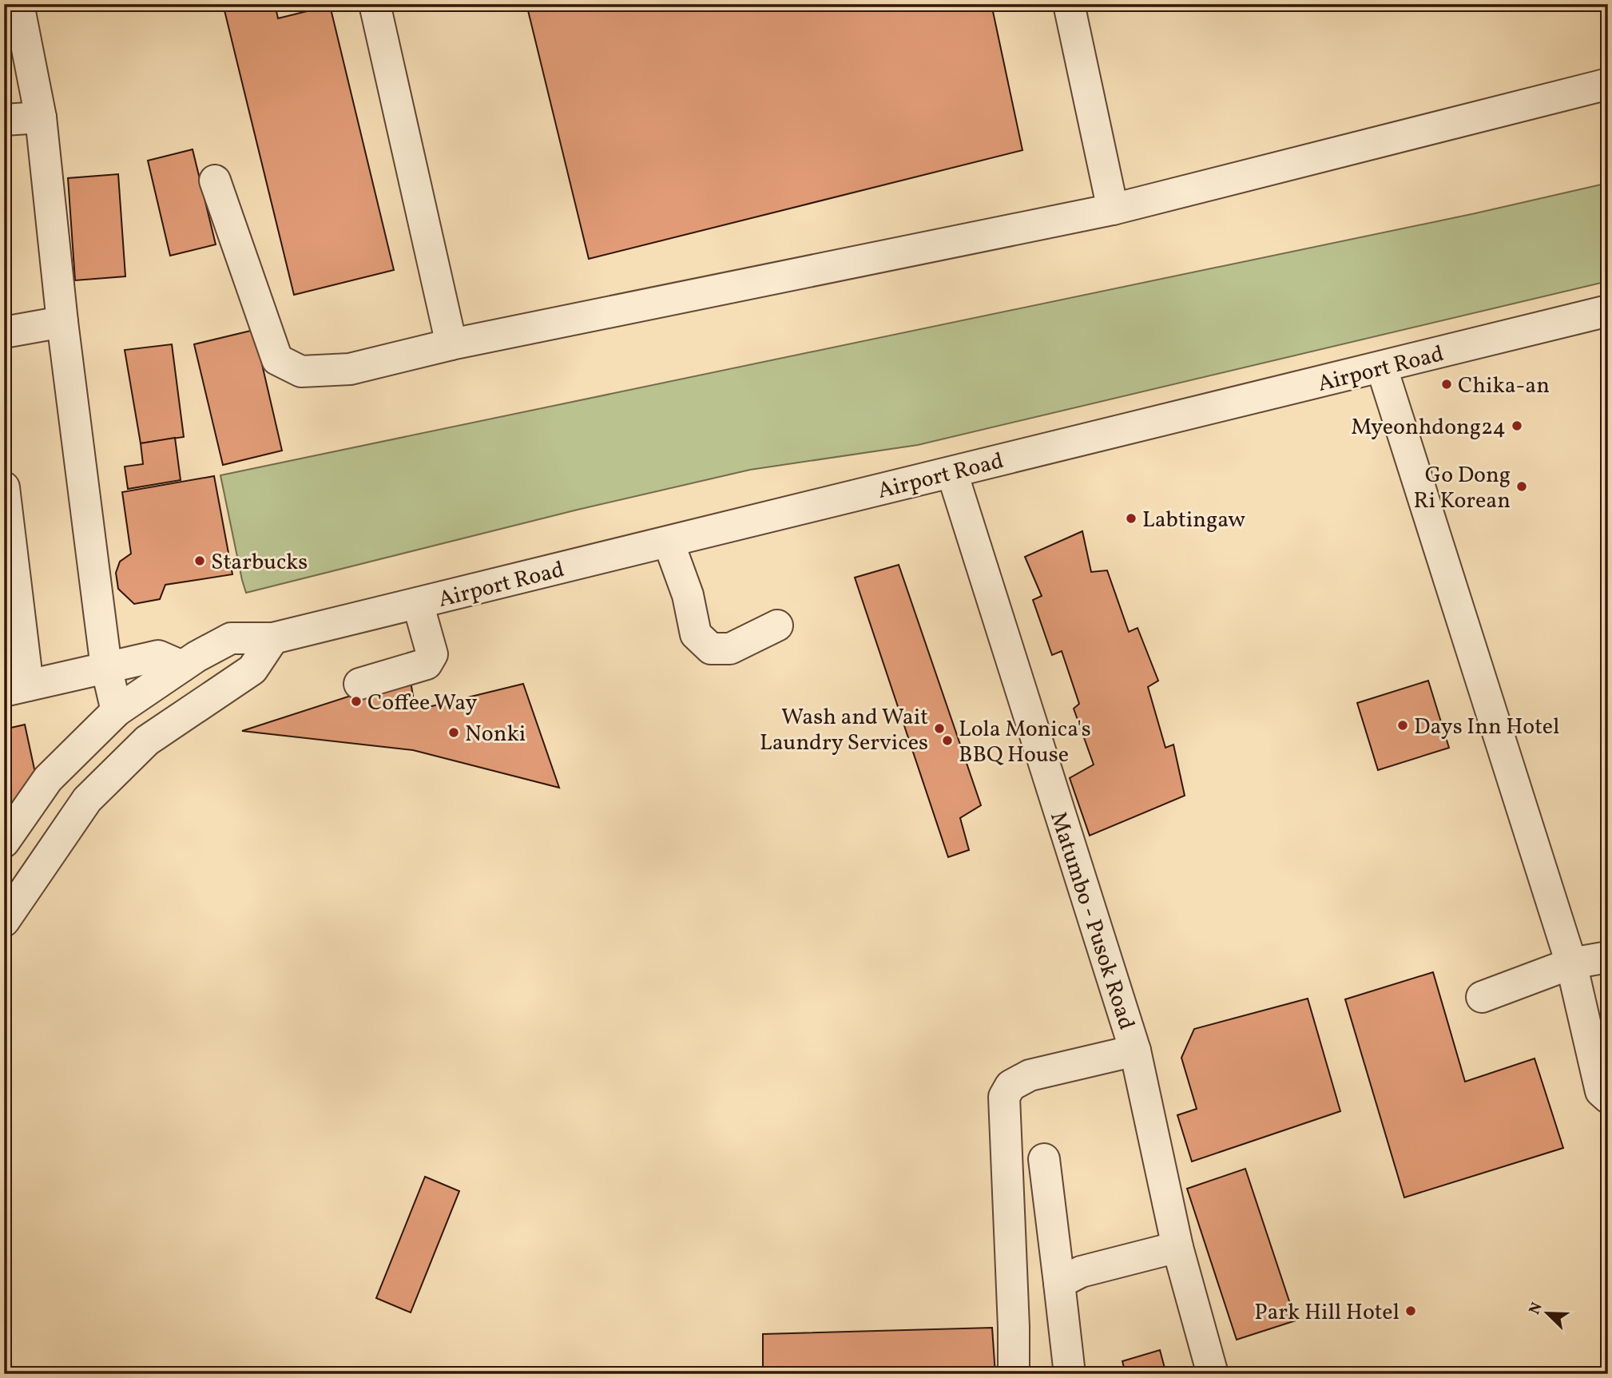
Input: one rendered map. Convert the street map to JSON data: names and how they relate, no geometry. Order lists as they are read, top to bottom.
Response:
{
  "streets": {
    "street": ["Airport Road", "Matumbo - Pusok Road"]
  },
  "crossings": [
    ["Airport Road", "Matumbo - Pusok Road"]
  ],
  "places": [
    "Chika-an",
    "Myeonhdong24",
    "Go Dong Ri Korean",
    "Labtingaw",
    "Starbucks",
    "Coffee Way",
    "Days Inn Hotel",
    "Wash and Wait Laundry Services",
    "Nonki",
    "Lola Monica's BBQ House",
    "Park Hill Hotel"
  ],
  "north": "top left"
}
